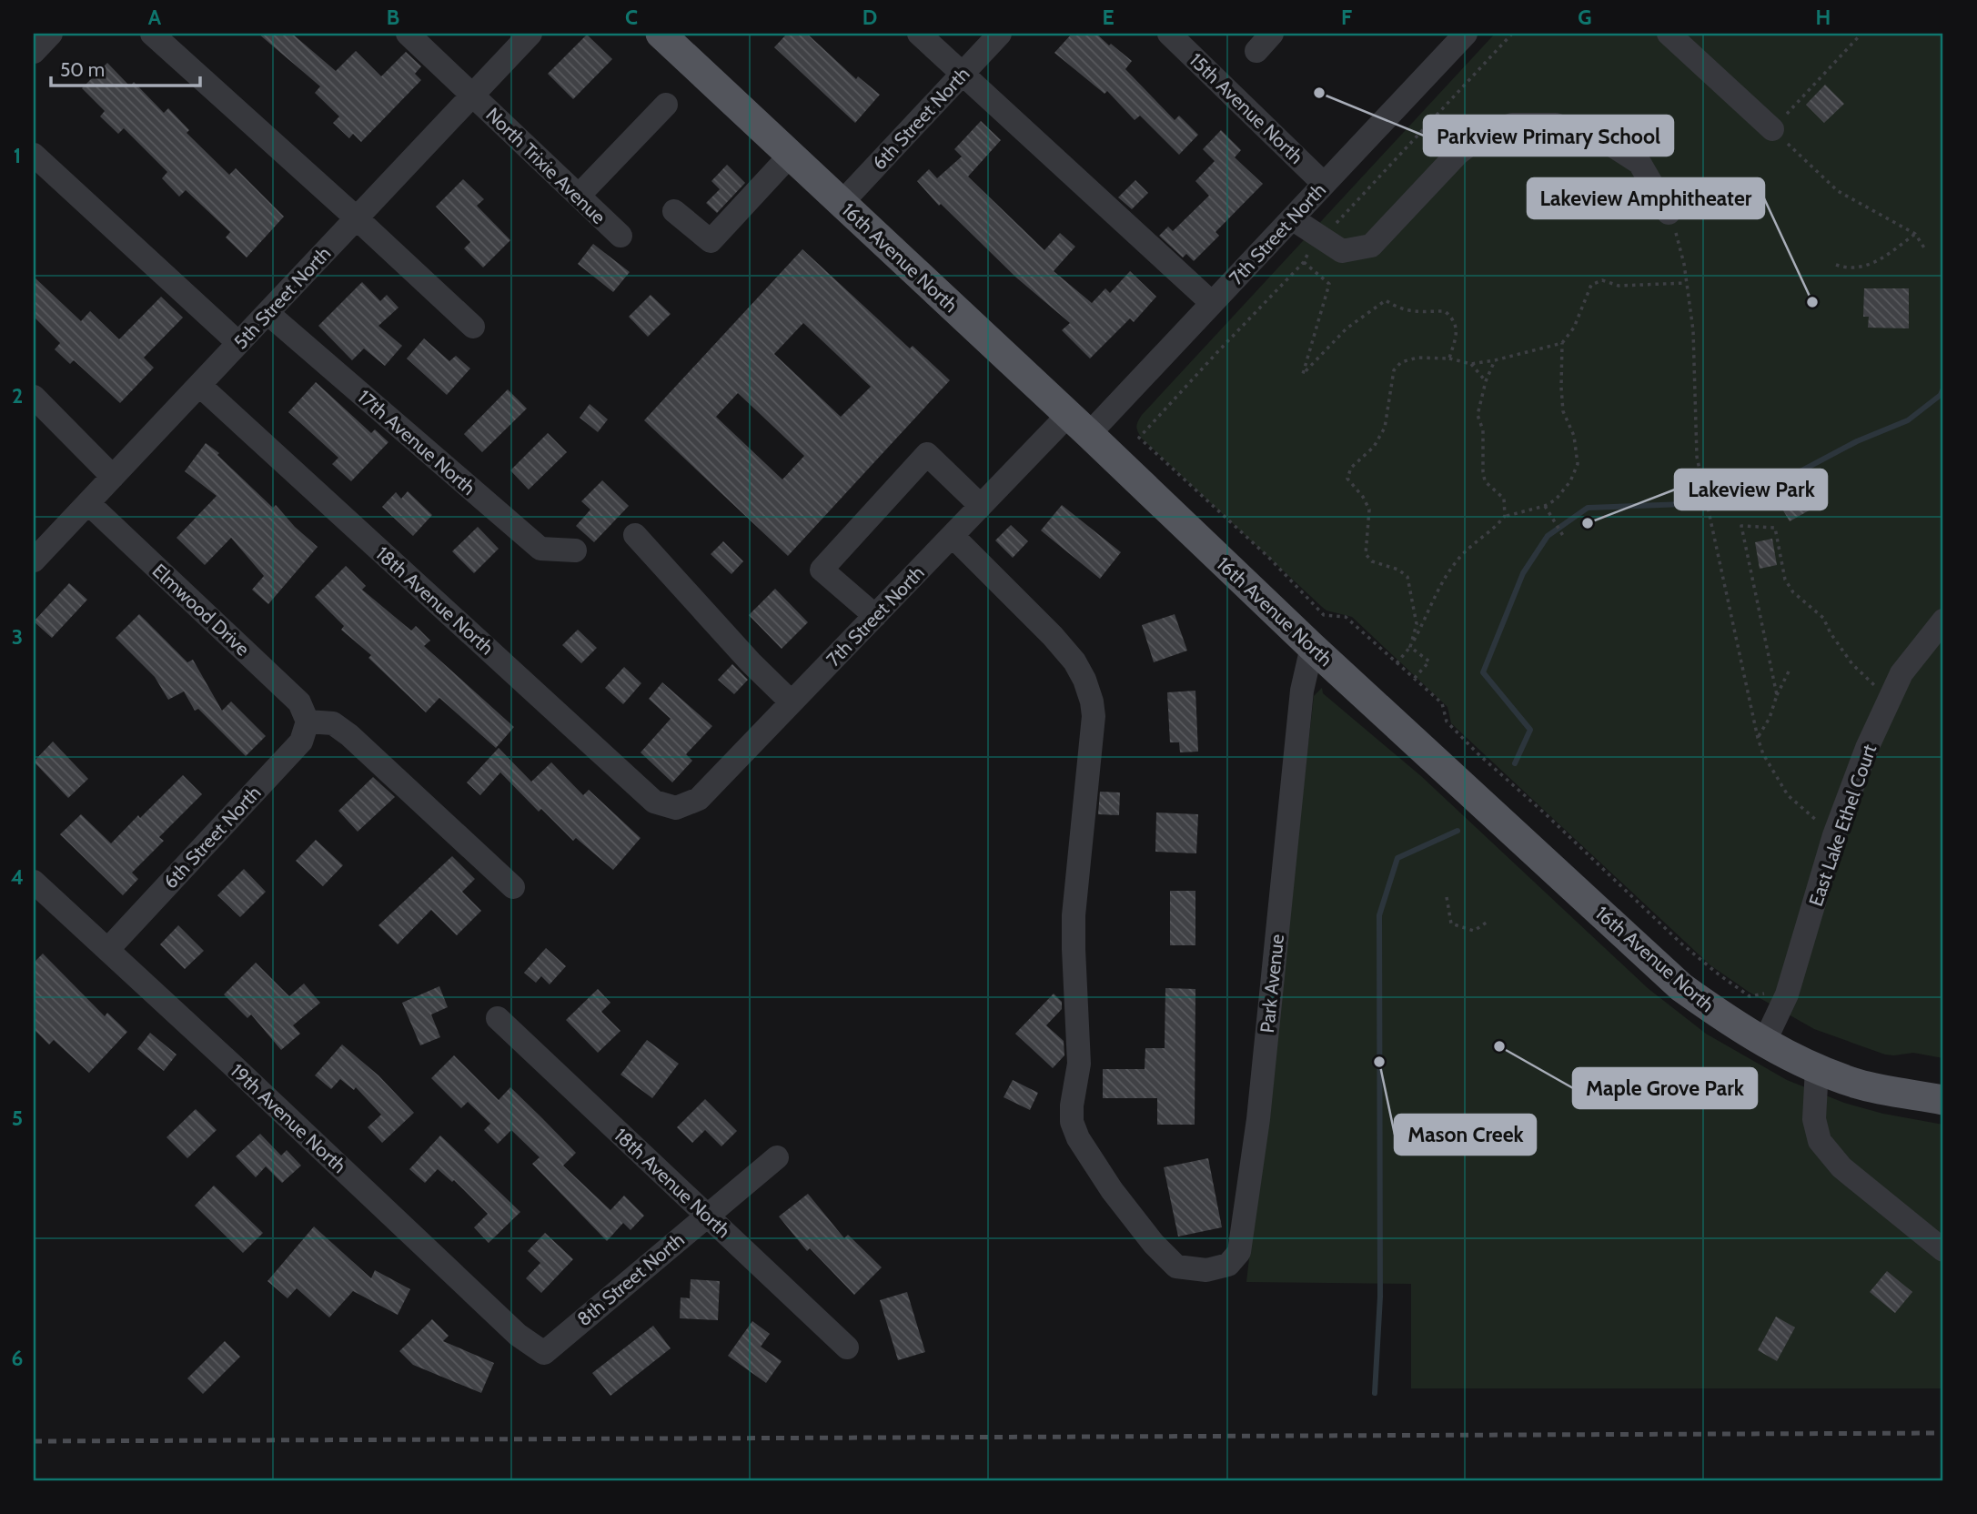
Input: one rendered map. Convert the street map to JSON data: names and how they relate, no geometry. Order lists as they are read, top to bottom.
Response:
{
  "streets": {
    "main road": ["16th Avenue North"],
    "street": [
      "15th Avenue North",
      "6th Street North",
      "North Trixie Avenue",
      "7th Street North",
      "5th Street North",
      "17th Avenue North",
      "18th Avenue North",
      "Elmwood Drive",
      "East Lake Ethel Court",
      "Park Avenue",
      "19th Avenue North",
      "8th Street North"
    ]
  },
  "crossings": [
    ["15th Avenue North", "7th Street North"],
    ["6th Street North", "16th Avenue North"],
    ["6th Street North", "Elmwood Drive"],
    ["6th Street North", "19th Avenue North"],
    ["North Trixie Avenue", "5th Street North"],
    ["7th Street North", "16th Avenue North"],
    ["7th Street North", "18th Avenue North"],
    ["7th Street North", "Park Avenue"],
    ["16th Avenue North", "East Lake Ethel Court"],
    ["16th Avenue North", "Park Avenue"],
    ["5th Street North", "17th Avenue North"],
    ["5th Street North", "18th Avenue North"],
    ["5th Street North", "Elmwood Drive"],
    ["18th Avenue North", "8th Street North"],
    ["19th Avenue North", "8th Street North"]
  ],
  "places": [
    "Parkview Primary School",
    "Lakeview Amphitheater",
    "Lakeview Park",
    "Maple Grove Park",
    "Mason Creek"
  ],
  "scale_bar": "50 m",
  "grid": {
    "columns": [
      "A",
      "B",
      "C",
      "D",
      "E",
      "F",
      "G",
      "H"
    ],
    "rows": [
      "1",
      "2",
      "3",
      "4",
      "5",
      "6"
    ]
  }
}
